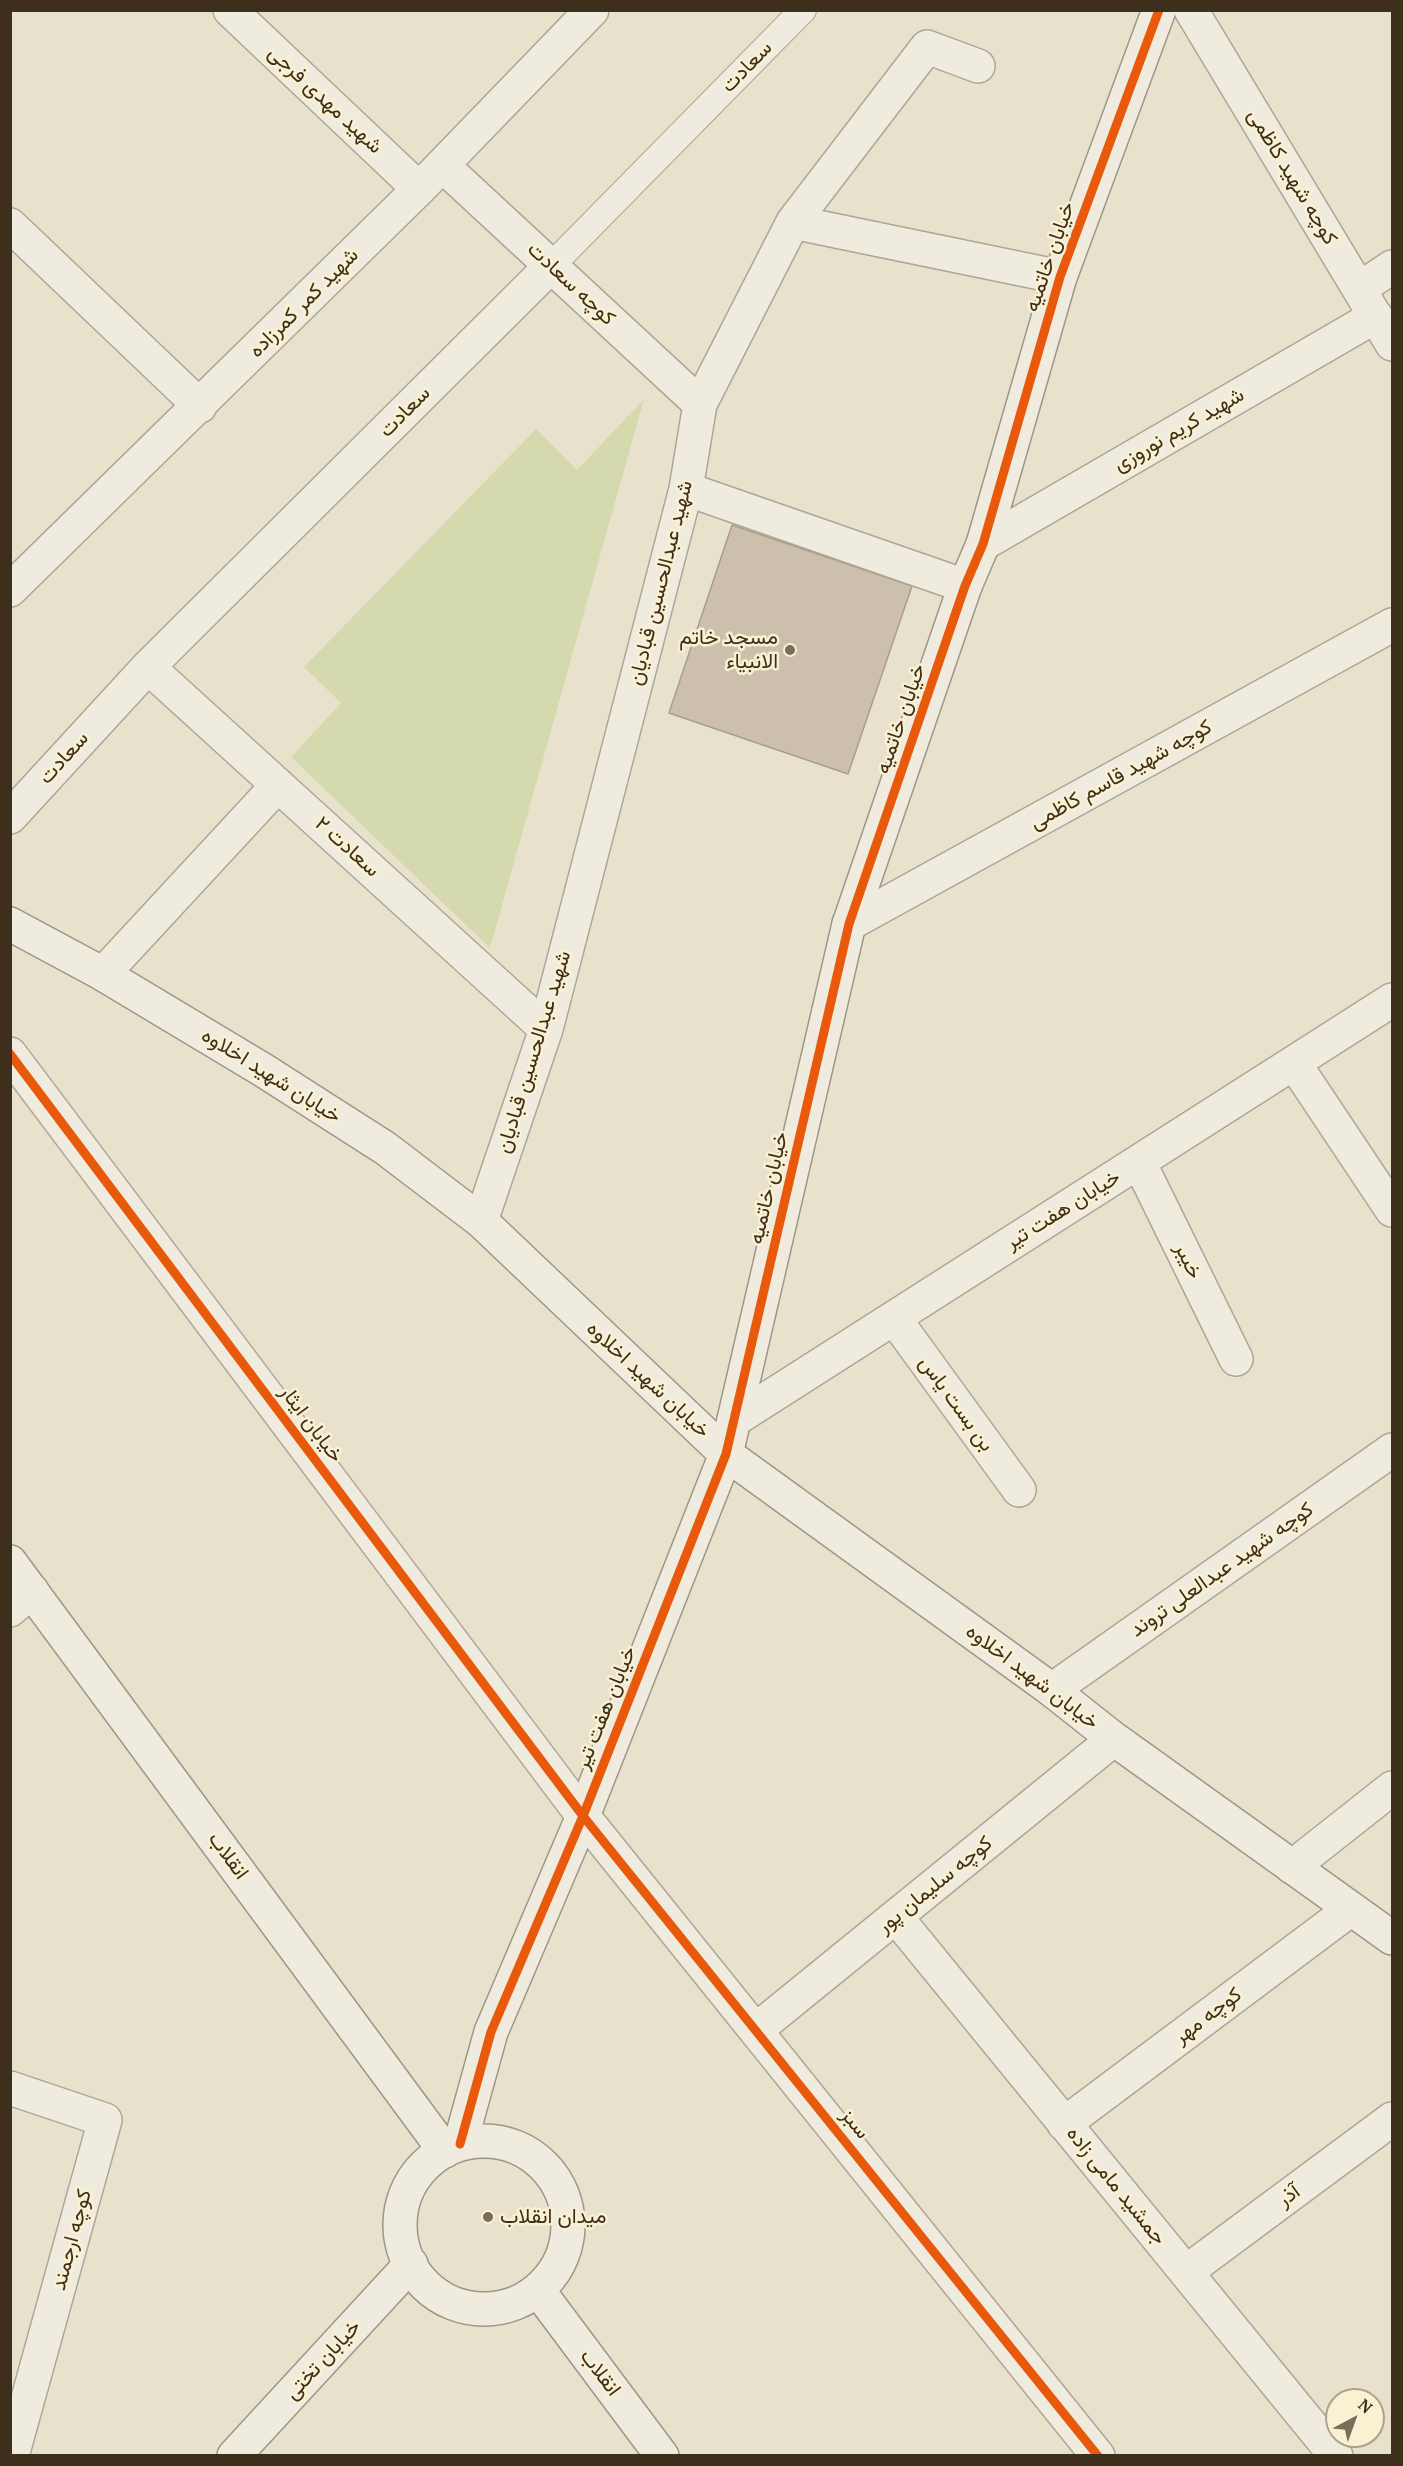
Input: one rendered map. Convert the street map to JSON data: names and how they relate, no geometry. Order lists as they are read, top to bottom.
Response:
{
  "streets": {
    "street": [
      "سعادت",
      "شهید مهدی فرجی",
      "کوچه شهید کاظمی",
      "خیابان خاتمیه",
      "کوچه سعادت",
      "شهید کمر کمرزاده",
      "شهید کریم نوروزی",
      "شهید عبدالحسین قبادیان",
      "کوچه شهید قاسم کاظمی",
      "سعادت ۲",
      "خیابان شهید اخلاوه",
      "خیابان هفت تیر",
      "خیبر",
      "بن بست یاس",
      "خیابان ایثار",
      "کوچه شهید عبدالعلی تروند",
      "انقلاب",
      "کوچه سلیمان پور",
      "کوچه مهر",
      "سبز",
      "جمشید مامی زاده",
      "آذر",
      "کوچه ارجمند",
      "خیابان تختی"
    ]
  },
  "crossings": [
    ["سعادت", "کوچه سعادت"],
    ["سعادت", "سعادت ۲"],
    ["شهید مهدی فرجی", "شهید کمر کمرزاده"],
    ["کوچه شهید کاظمی", "شهید کریم نوروزی"],
    ["خیابان خاتمیه", "شهید کریم نوروزی"],
    ["خیابان خاتمیه", "کوچه شهید قاسم کاظمی"],
    ["خیابان خاتمیه", "خیابان شهید اخلاوه"],
    ["خیابان خاتمیه", "خیابان هفت تیر"],
    ["کوچه سعادت", "شهید کمر کمرزاده"],
    ["کوچه سعادت", "شهید عبدالحسین قبادیان"],
    ["شهید عبدالحسین قبادیان", "سعادت ۲"],
    ["شهید عبدالحسین قبادیان", "خیابان شهید اخلاوه"],
    ["خیابان شهید اخلاوه", "خیابان هفت تیر"],
    ["خیابان شهید اخلاوه", "کوچه شهید عبدالعلی تروند"],
    ["خیابان شهید اخلاوه", "کوچه سلیمان پور"],
    ["خیابان شهید اخلاوه", "کوچه مهر"],
    ["خیابان هفت تیر", "خیبر"],
    ["خیابان هفت تیر", "بن بست یاس"],
    ["خیابان هفت تیر", "خیابان ایثار"],
    ["خیابان هفت تیر", "انقلاب"],
    ["خیابان هفت تیر", "سبز"],
    ["خیابان هفت تیر", "خیابان تختی"],
    ["خیابان ایثار", "سبز"],
    ["انقلاب", "خیابان تختی"],
    ["کوچه سلیمان پور", "سبز"],
    ["کوچه سلیمان پور", "جمشید مامی زاده"],
    ["کوچه مهر", "جمشید مامی زاده"],
    ["جمشید مامی زاده", "آذر"]
  ],
  "places": ["مسجد خاتم الانبیاء", "میدان انقلاب"],
  "north": "top right"
}
